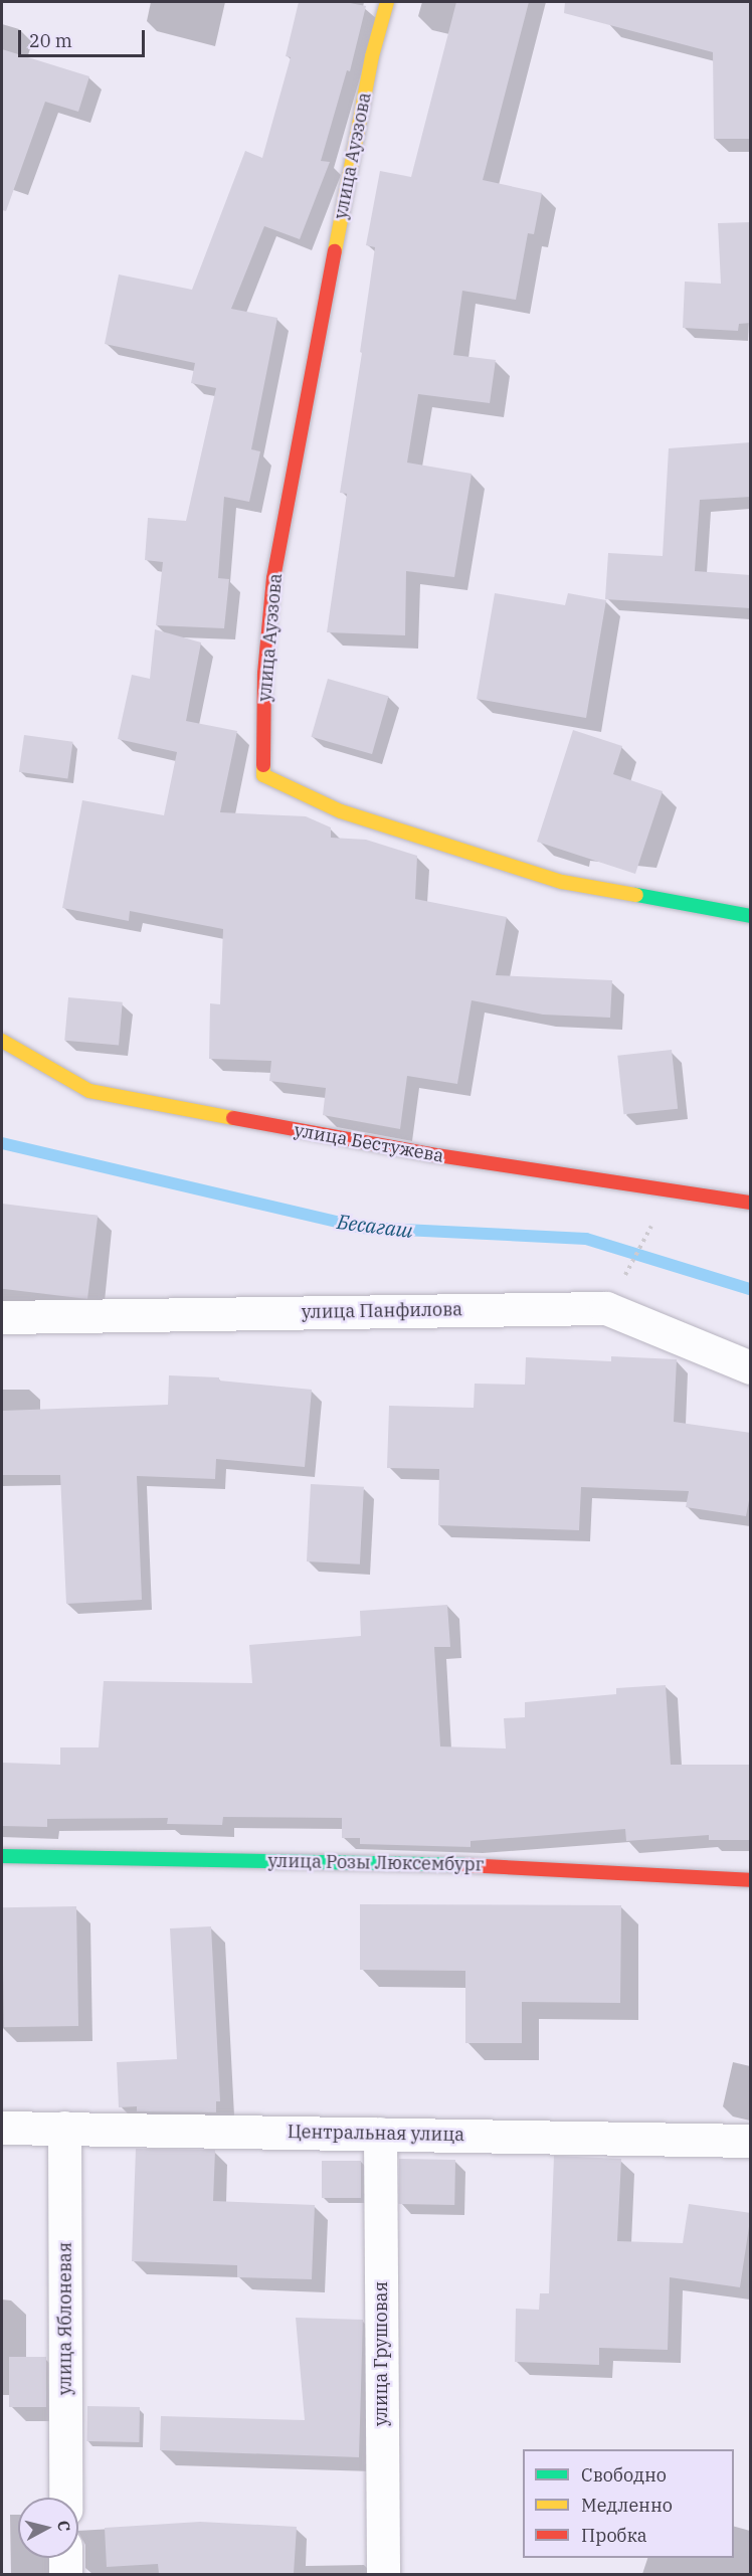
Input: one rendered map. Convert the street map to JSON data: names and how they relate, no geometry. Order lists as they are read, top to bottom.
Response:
{
  "streets": {
    "street": [
      "улица Ауэзова",
      "улица Бестужева",
      "улица Панфилова",
      "улица Розы Люксембург",
      "Центральная улица",
      "улица Яблоневая",
      "улица Грушовая"
    ]
  },
  "crossings": [
    ["Центральная улица", "улица Яблоневая"],
    ["Центральная улица", "улица Грушовая"]
  ],
  "water": ["Бесагаш"],
  "legend": ["Свободно", "Медленно", "Пробка"],
  "scale_bar": "20 m",
  "north": "right"
}
